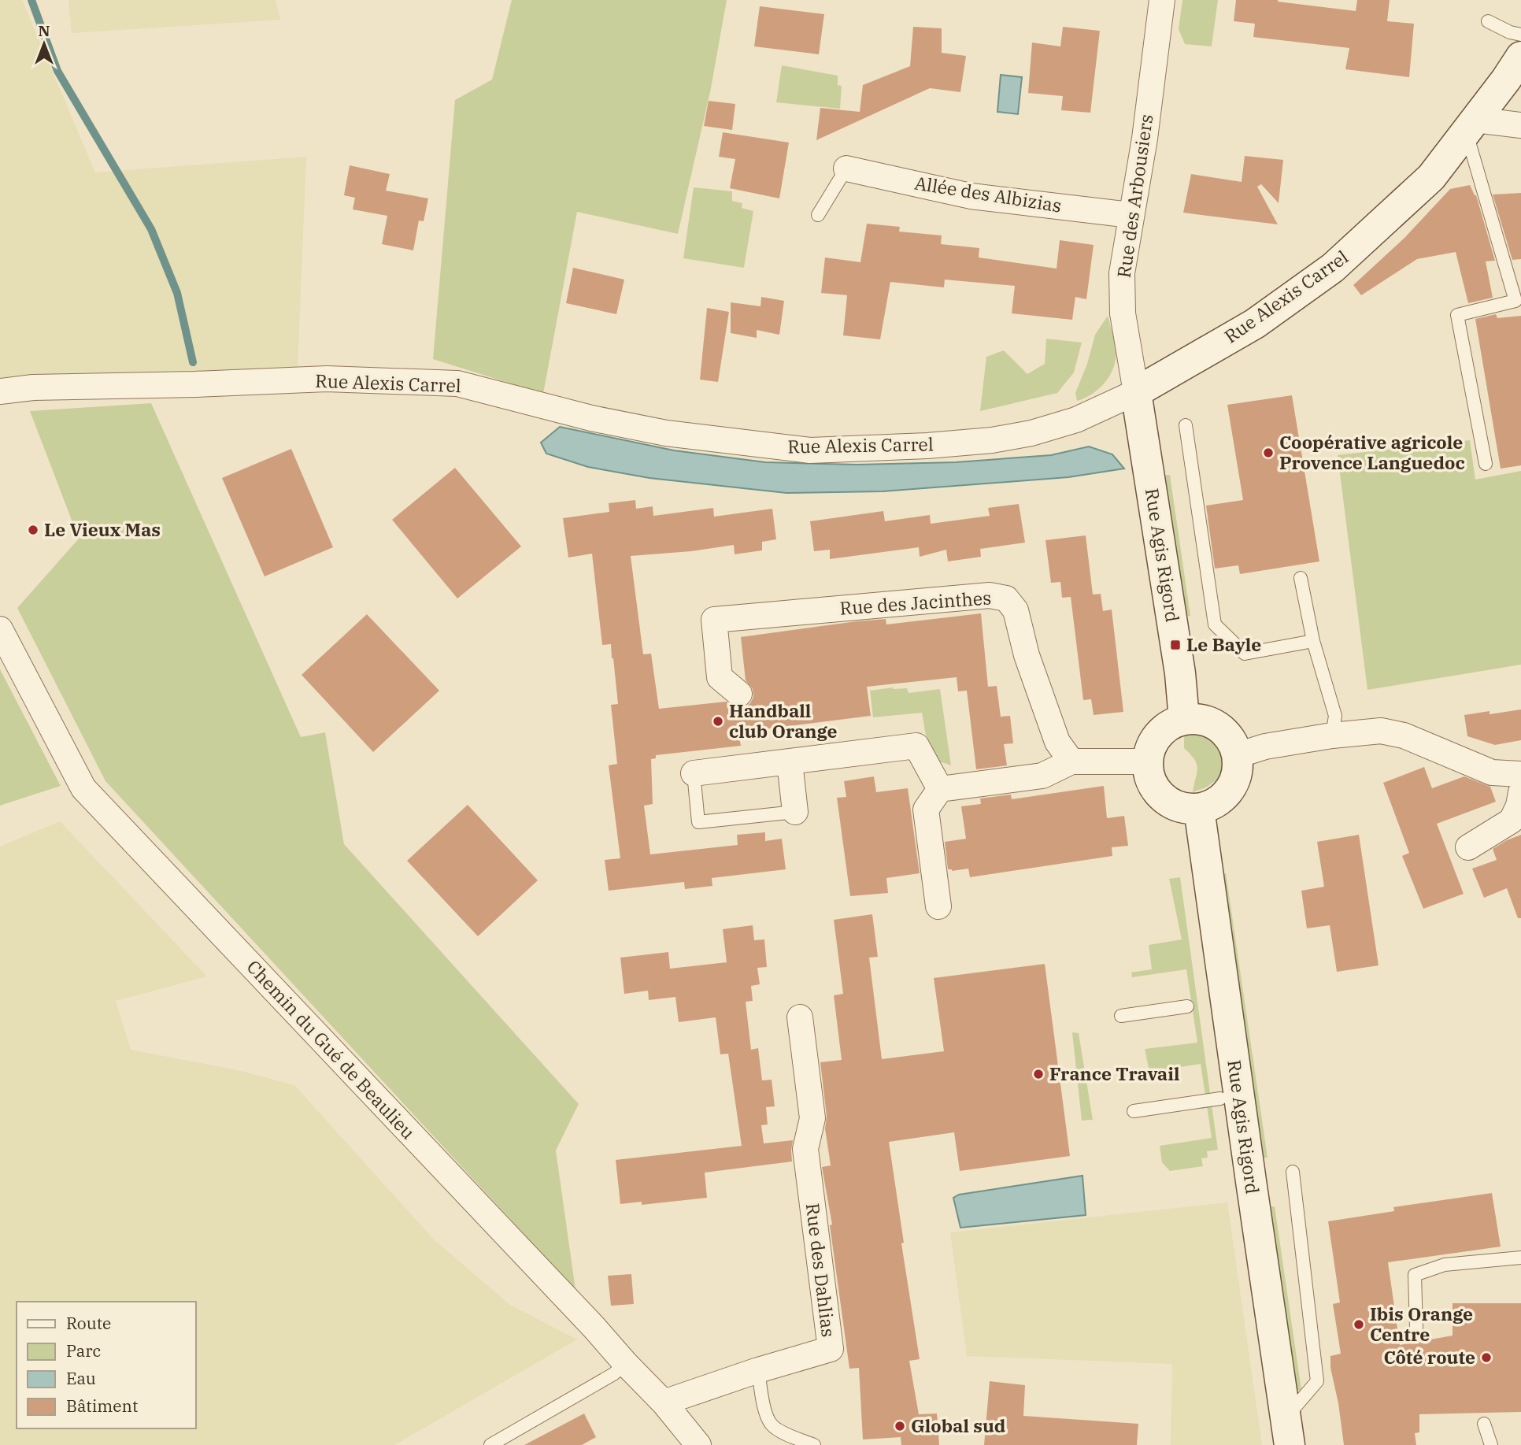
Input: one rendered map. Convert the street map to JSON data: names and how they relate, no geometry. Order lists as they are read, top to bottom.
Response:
{
  "streets": {
    "street": [
      "Allée des Albizias",
      "Rue des Arbousiers",
      "Rue Alexis Carrel",
      "Rue Agis Rigord",
      "Rue des Jacinthes",
      "Chemin du Gué de Beaulieu",
      "Rue des Dahlias"
    ]
  },
  "crossings": [
    ["Allée des Albizias", "Rue des Arbousiers"],
    ["Rue des Arbousiers", "Rue Alexis Carrel"],
    ["Rue des Arbousiers", "Rue Agis Rigord"],
    ["Rue Alexis Carrel", "Rue Agis Rigord"],
    ["Chemin du Gué de Beaulieu", "Rue des Dahlias"]
  ],
  "places": {
    "other": [
      "Coopérative agricole Provence Languedoc",
      "Le Vieux Mas",
      "Handball club Orange",
      "France Travail",
      "Ibis Orange Centre",
      "Côté route",
      "Global sud"
    ],
    "transit": ["Le Bayle"]
  },
  "legend": [
    "Route",
    "Parc",
    "Eau",
    "Bâtiment"
  ],
  "north": "top"
}
